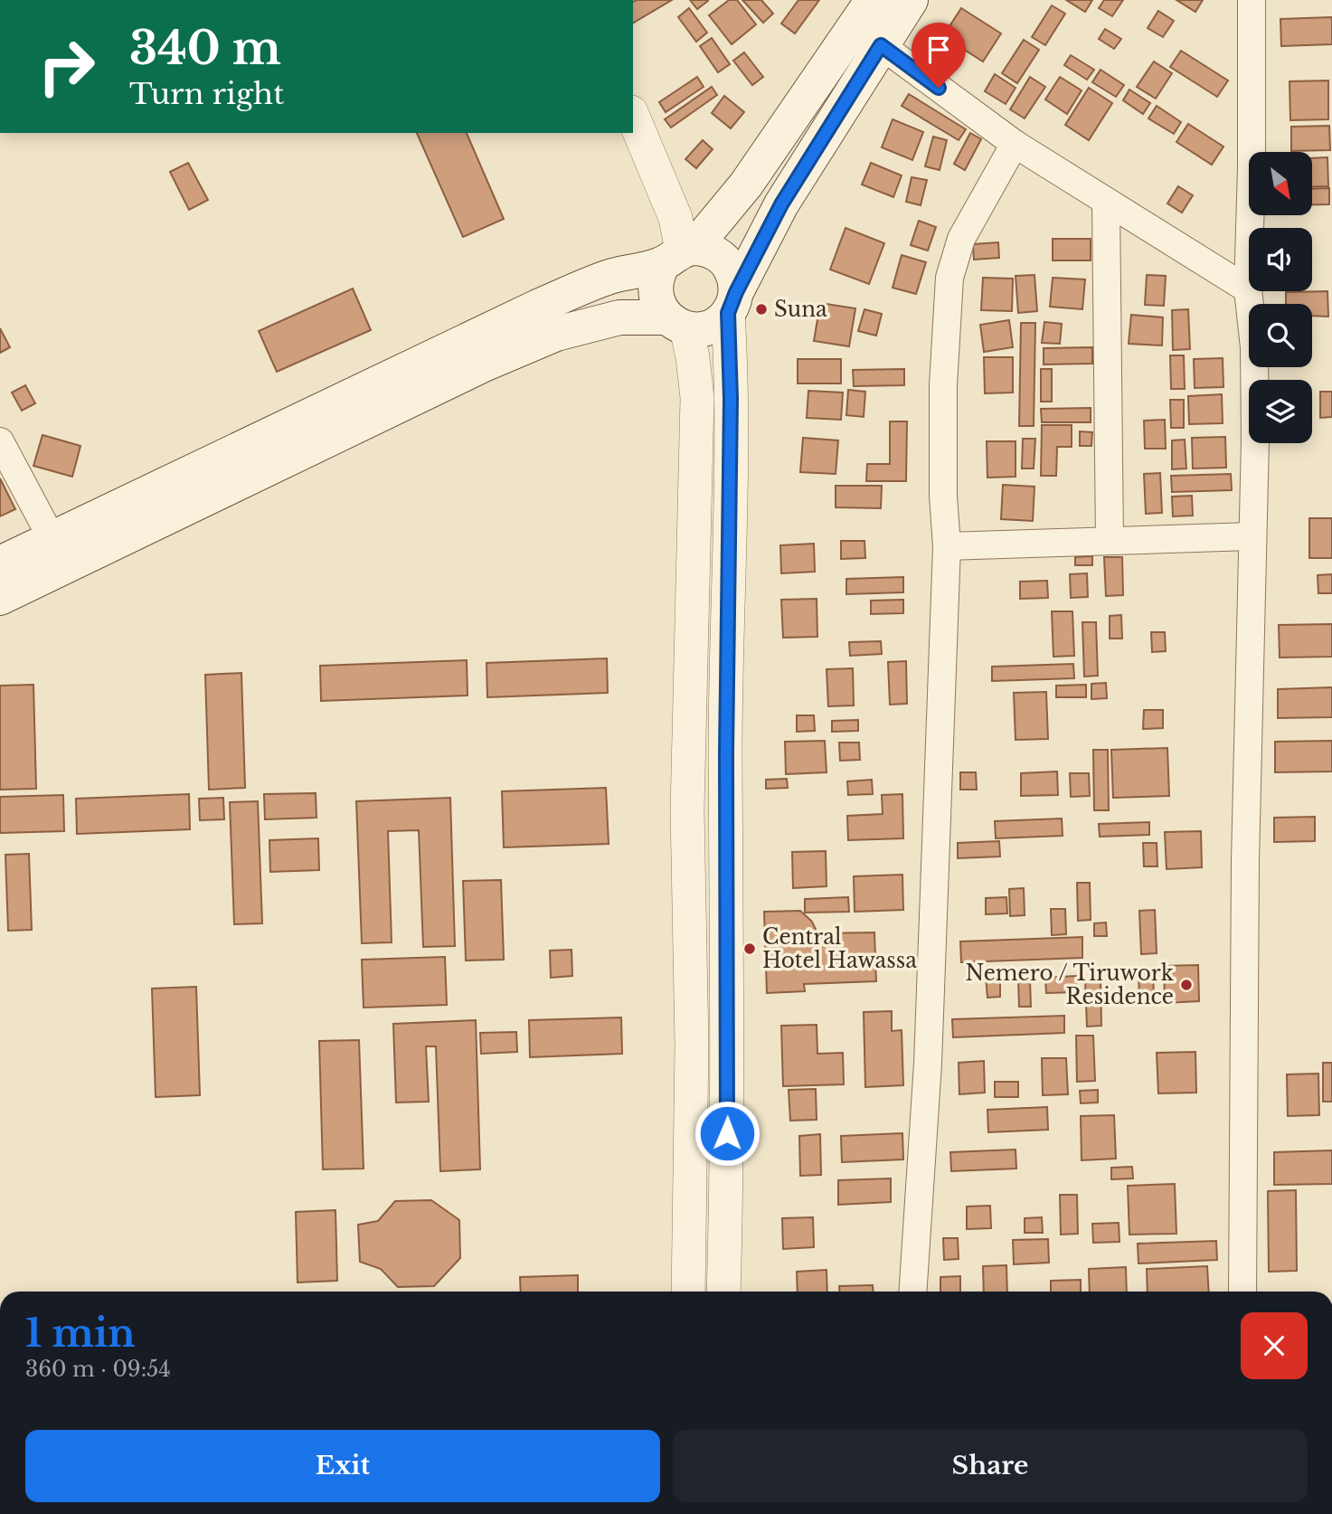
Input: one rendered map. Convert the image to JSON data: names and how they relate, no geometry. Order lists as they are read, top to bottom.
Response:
{
  "places": ["Suna", "Central Hotel Hawassa", "Nemero / Tiruwork Residence"],
  "north": "bottom right",
  "page": {
    "turn": ["340 m", "Turn right"],
    "heading": ["1 min", "360 m · 09:54"],
    "buttons": ["Exit", "Share"]
  }
}
